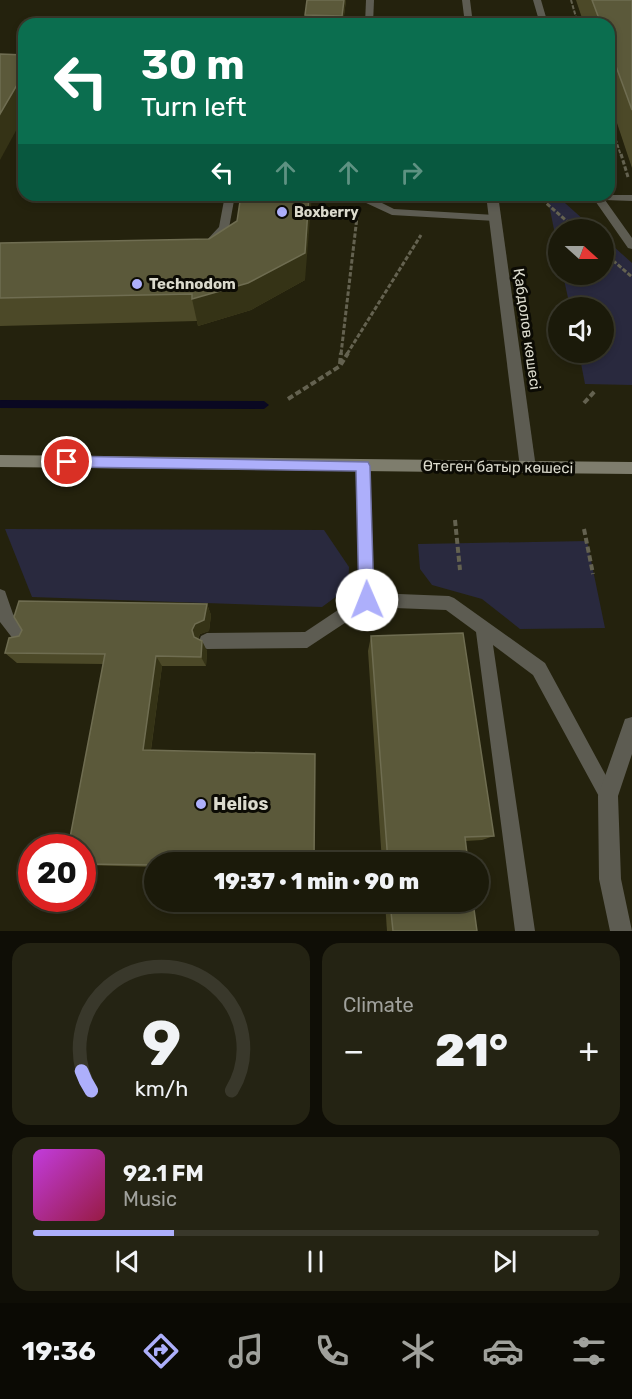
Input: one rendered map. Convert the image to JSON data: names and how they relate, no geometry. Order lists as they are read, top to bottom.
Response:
{
  "streets": {
    "main road": ["Өтеген батыр көшесі"],
    "street": ["Қабдолов көшесі"]
  },
  "crossings": [
    ["Қабдолов көшесі", "Өтеген батыр көшесі"]
  ],
  "places": ["Boxberry", "Technodom", "Helios"],
  "north": "right",
  "page": {
    "turn": ["30 m", "Turn left"],
    "limit": "20",
    "trip": "19:37 · 1 min · 90 m",
    "tile": "Climate",
    "heat": ["−", "21°", "+"],
    "song": ["92.1 FM", "Music"],
    "tabs": "19:36",
    "gauge": ["9", "km/h"]
  }
}
